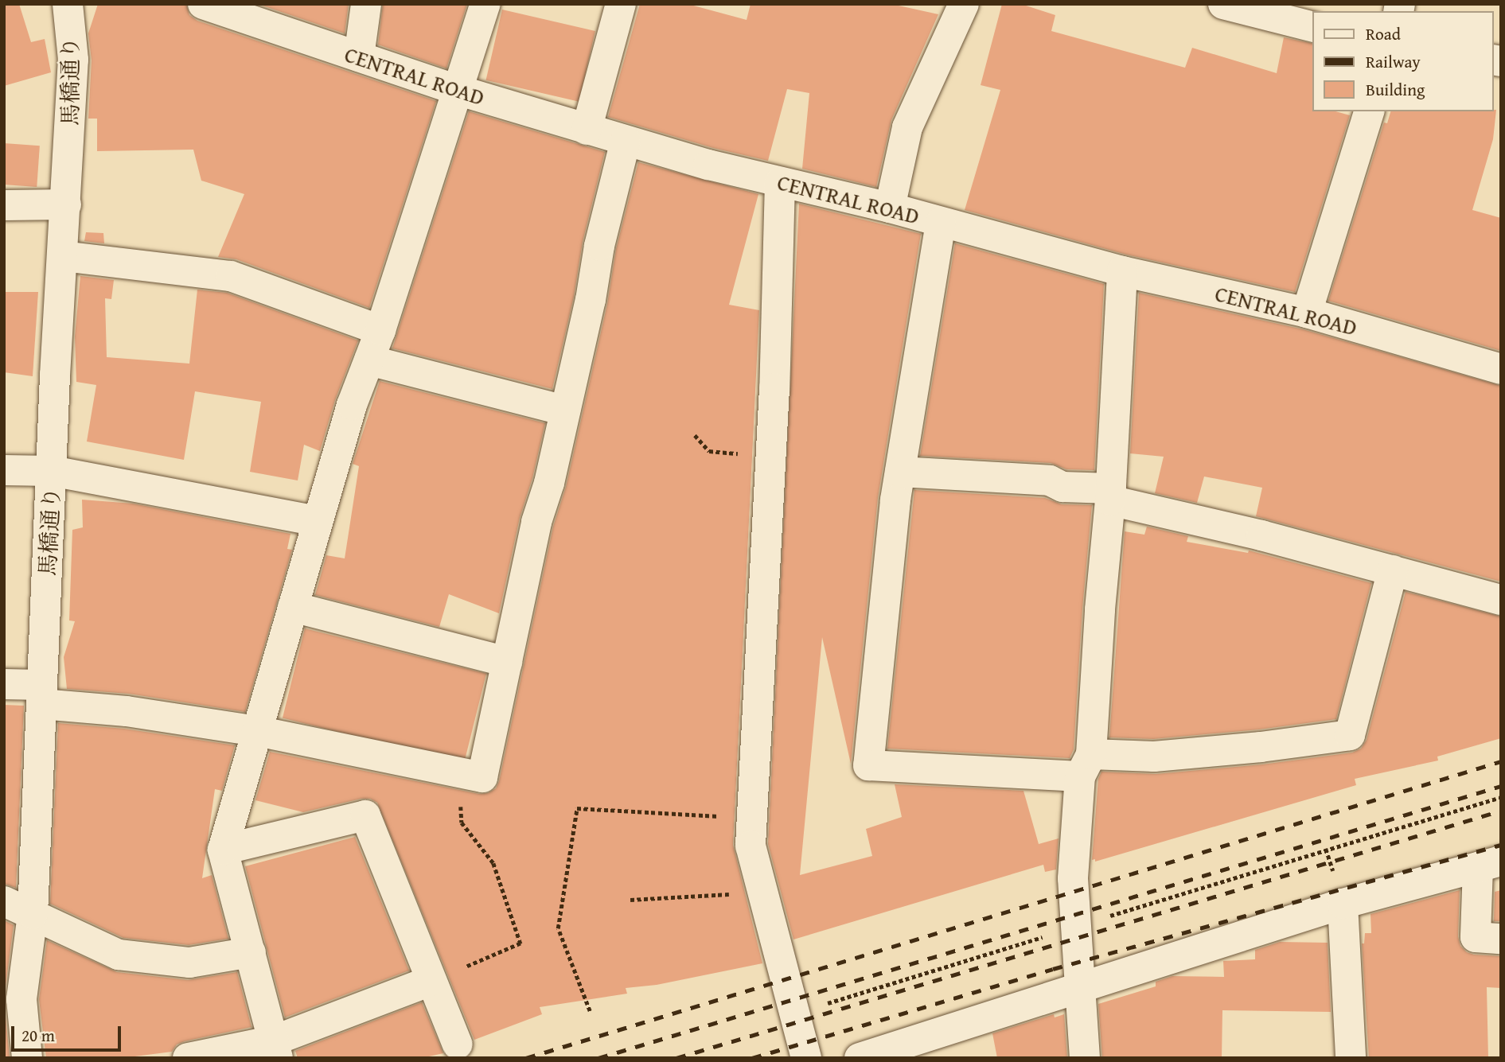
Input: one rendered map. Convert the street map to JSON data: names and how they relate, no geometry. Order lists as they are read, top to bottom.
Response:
{
  "streets": {
    "street": ["CENTRAL ROAD", "馬橋通り"]
  },
  "legend": ["Road", "Railway", "Building"],
  "scale_bar": "20 m"
}
